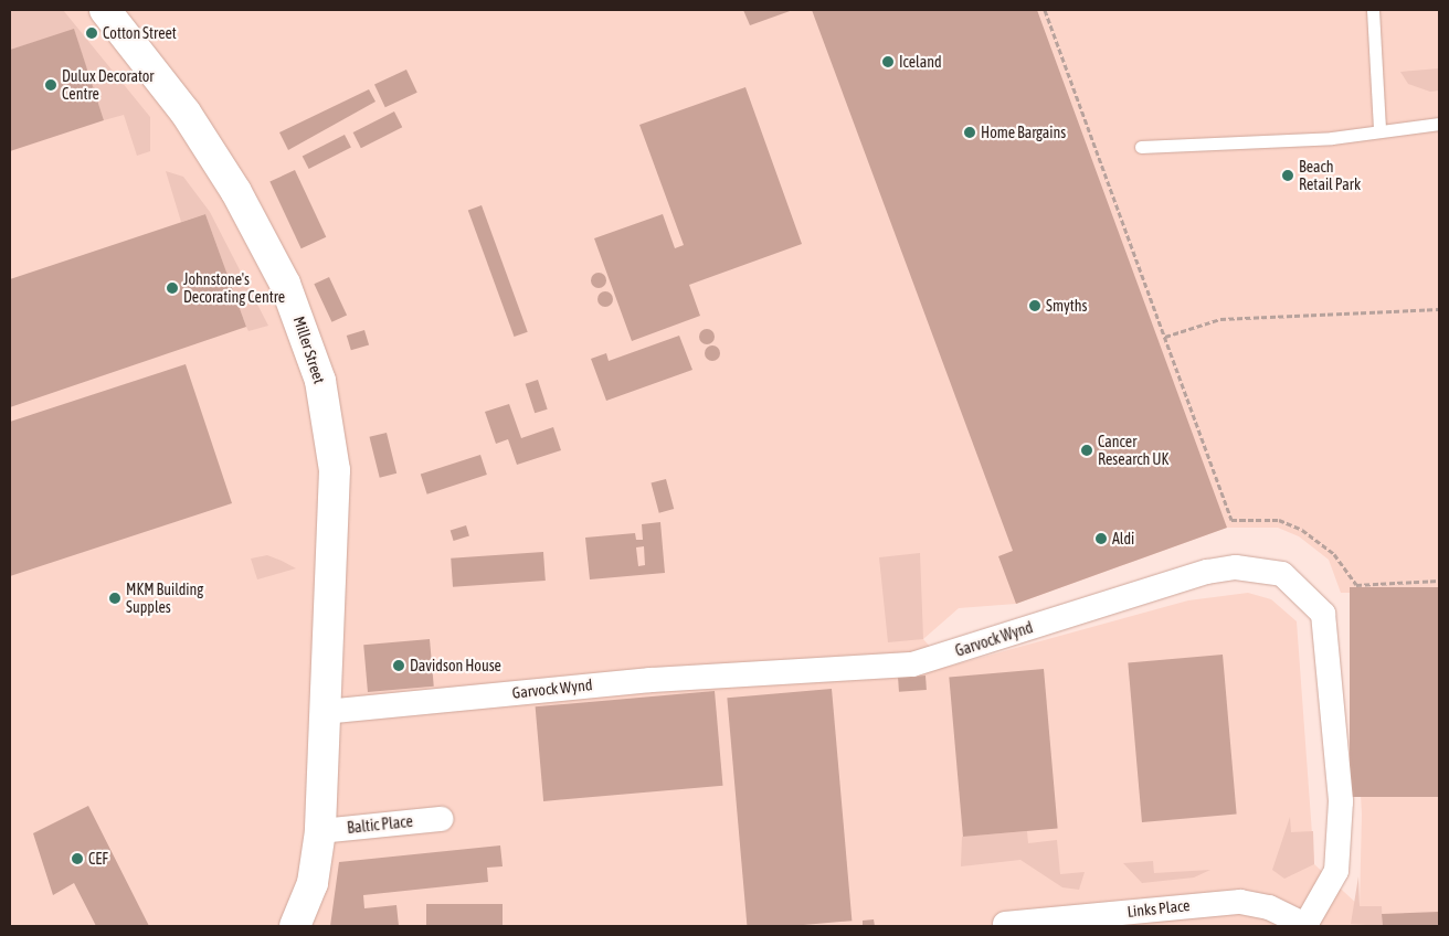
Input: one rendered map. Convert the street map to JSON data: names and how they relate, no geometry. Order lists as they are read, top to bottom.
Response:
{
  "streets": {
    "street": [
      "Miller Street",
      "Garvock Wynd",
      "Baltic Place",
      "Links Place"
    ]
  },
  "crossings": [
    ["Miller Street", "Garvock Wynd"],
    ["Miller Street", "Baltic Place"],
    ["Garvock Wynd", "Links Place"]
  ],
  "places": [
    "Cotton Street",
    "Iceland",
    "Dulux Decorator Centre",
    "Home Bargains",
    "Beach Retail Park",
    "Johnstone's Decorating Centre",
    "Smyths",
    "Cancer Research UK",
    "Aldi",
    "MKM Building Supples",
    "Davidson House",
    "CEF"
  ]
}
